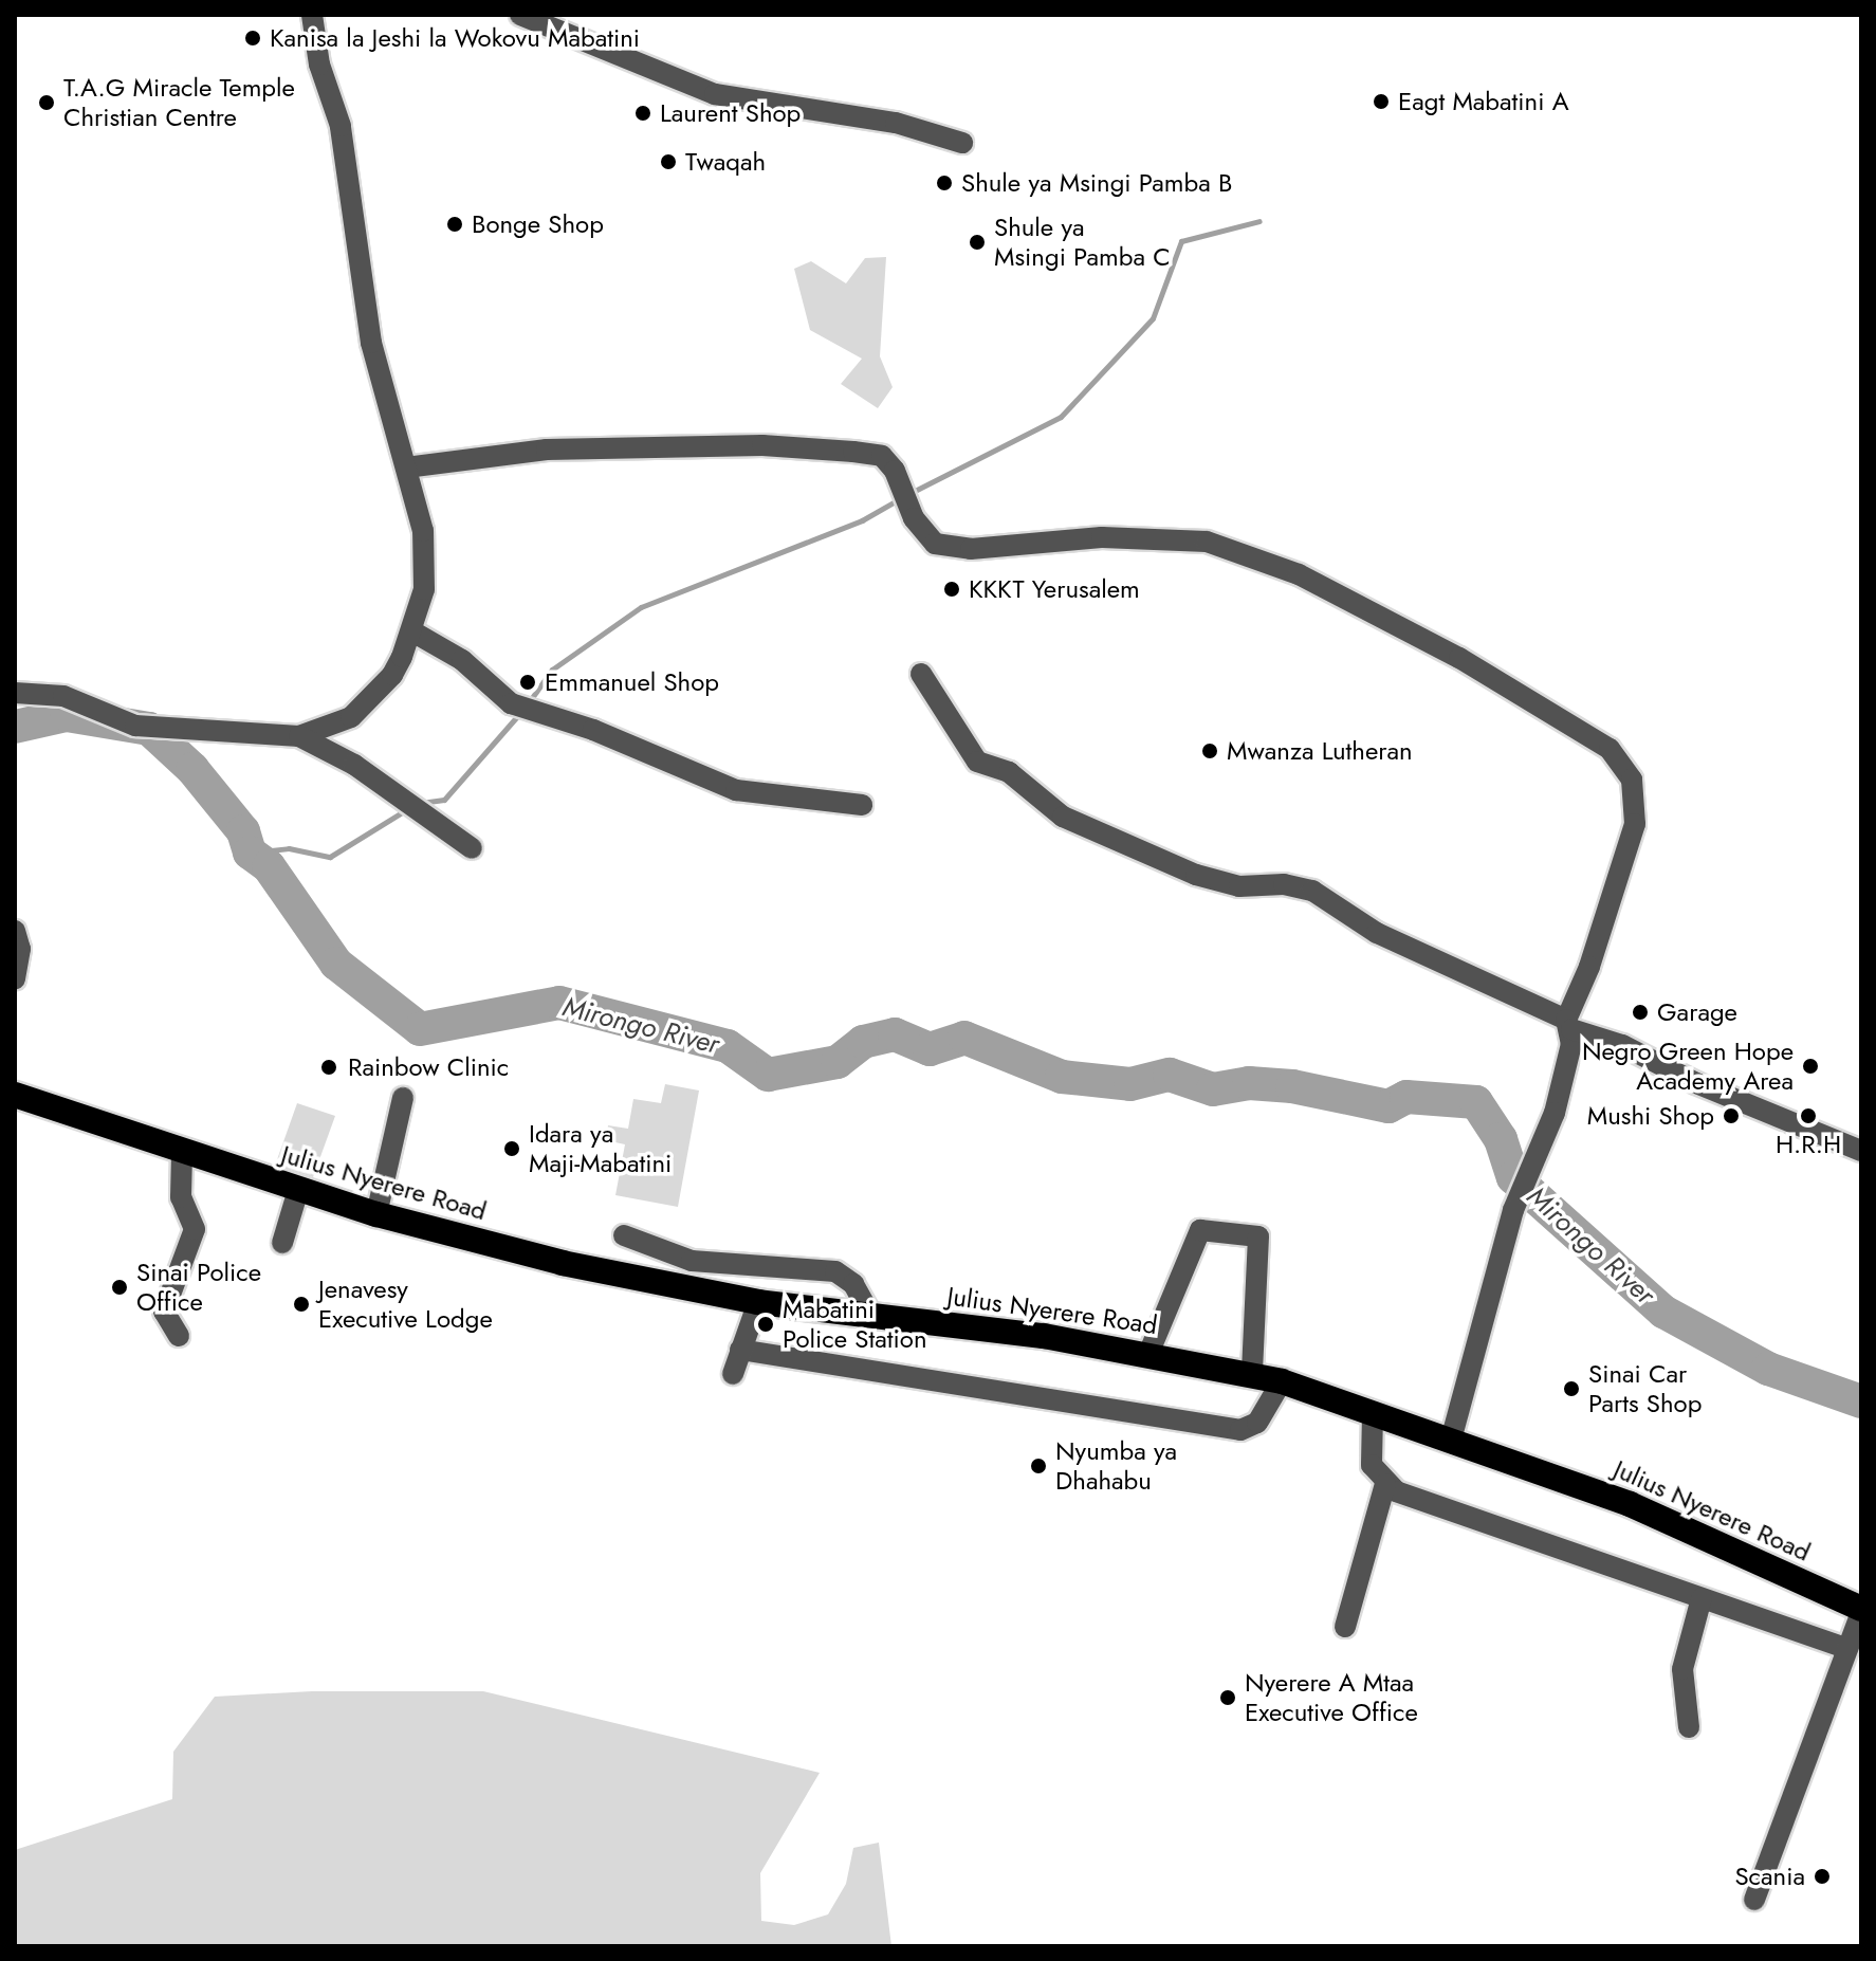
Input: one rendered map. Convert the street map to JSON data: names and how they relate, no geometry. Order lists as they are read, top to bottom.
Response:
{
  "streets": {
    "highway": ["Julius Nyerere Road"]
  },
  "water": ["Mirongo River"],
  "places": [
    "Kanisa la Jeshi la Wokovu Mabatini",
    "Eagt Mabatini A",
    "T.A.G Miracle Temple Christian Centre",
    "Laurent Shop",
    "Twaqah",
    "Shule ya Msingi Pamba B",
    "Bonge Shop",
    "Shule ya Msingi Pamba C",
    "KKKT Yerusalem",
    "Emmanuel Shop",
    "Mwanza Lutheran",
    "Garage",
    "Negro Green Hope Academy Area",
    "Rainbow Clinic",
    "Mushi Shop",
    "H.R.H",
    "Idara ya Maji-Mabatini",
    "Sinai Police Office",
    "Jenavesy Executive Lodge",
    "Mabatini Police Station",
    "Sinai Car Parts Shop",
    "Nyumba ya Dhahabu",
    "Nyerere A Mtaa Executive Office",
    "Scania"
  ]
}
